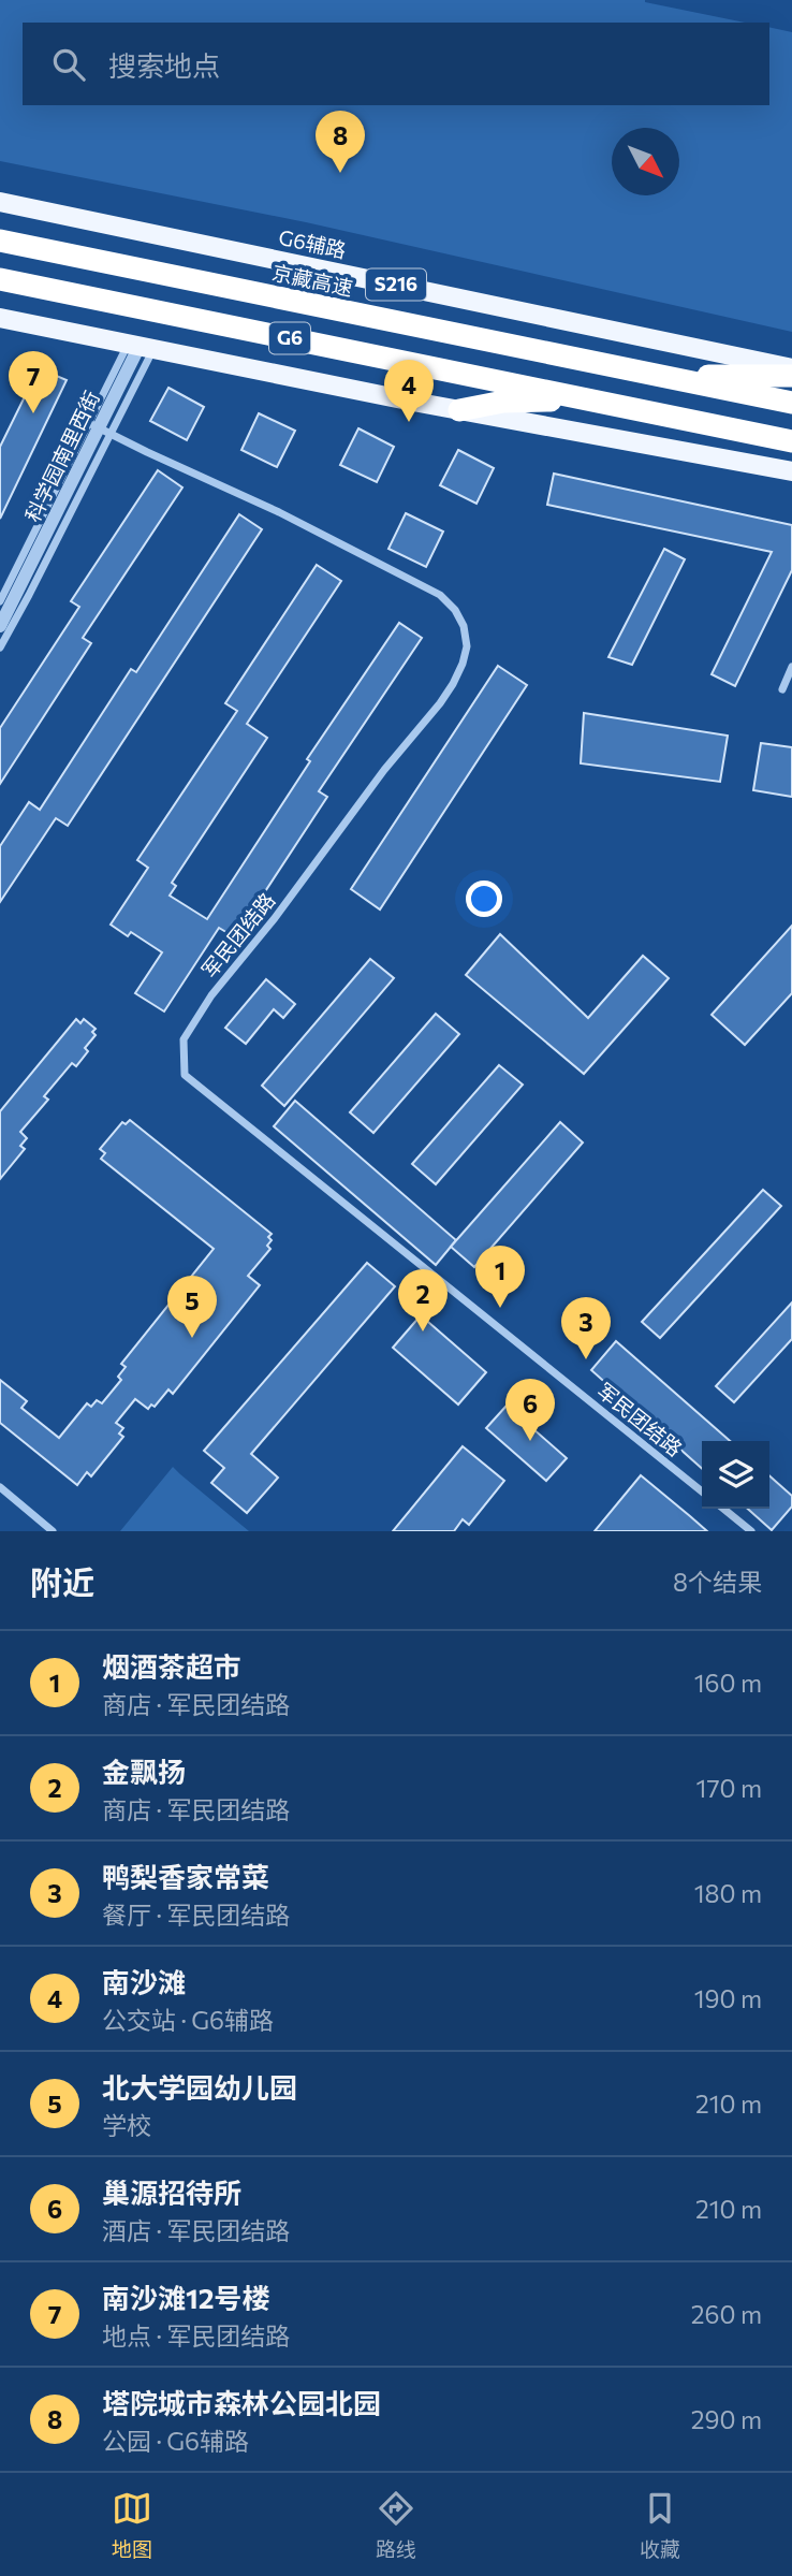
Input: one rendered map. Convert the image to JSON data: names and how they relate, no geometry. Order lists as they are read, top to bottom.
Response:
{
  "streets": {
    "highway": ["京藏高速", "G6"],
    "main road": ["G6辅路", "S216"],
    "street": ["科学园南里西街", "军民团结路"]
  },
  "crossings": [
    ["科学园南里西街", "军民团结路"]
  ],
  "north": "bottom right",
  "page": {
    "search": "搜索地点",
    "pins": [
      "8",
      "7",
      "4",
      "1",
      "2",
      "5",
      "3",
      "6"
    ],
    "heading": ["附近", "8个结果"],
    "list": [
      {
        "mark": "1",
        "name": "烟酒茶超市",
        "note": "商店 · 军民团结路",
        "value": "160 m"
      },
      {
        "mark": "2",
        "name": "金飘扬",
        "note": "商店 · 军民团结路",
        "value": "170 m"
      },
      {
        "mark": "3",
        "name": "鸭梨香家常菜",
        "note": "餐厅 · 军民团结路",
        "value": "180 m"
      },
      {
        "mark": "4",
        "name": "南沙滩",
        "note": "公交站 · G6辅路",
        "value": "190 m"
      },
      {
        "mark": "5",
        "name": "北大学园幼儿园",
        "note": "学校",
        "value": "210 m"
      },
      {
        "mark": "6",
        "name": "巢源招待所",
        "note": "酒店 · 军民团结路",
        "value": "210 m"
      },
      {
        "mark": "7",
        "name": "南沙滩12号楼",
        "note": "地点 · 军民团结路",
        "value": "260 m"
      },
      {
        "mark": "8",
        "name": "塔院城市森林公园北园",
        "note": "公园 · G6辅路",
        "value": "290 m"
      }
    ],
    "nav": ["地图", "路线", "收藏"]
  }
}
